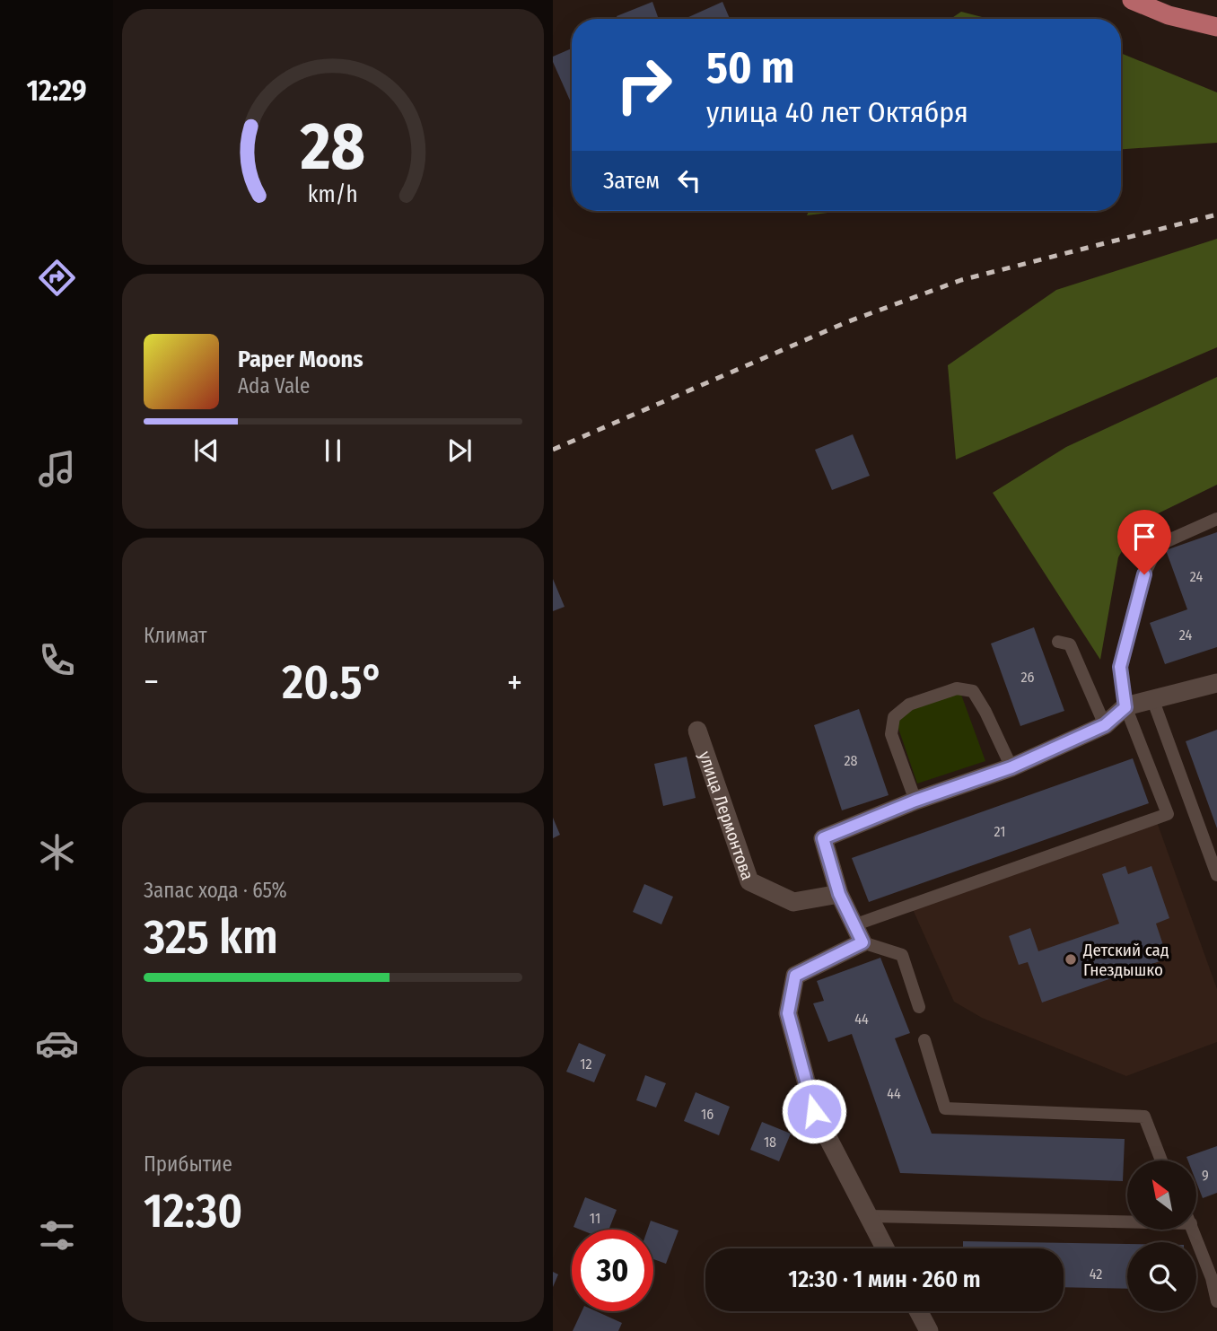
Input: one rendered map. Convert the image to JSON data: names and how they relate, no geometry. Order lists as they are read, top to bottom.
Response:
{
  "streets": {
    "street": ["улица Лермонтова"]
  },
  "places": ["Детский сад Гнездышко"],
  "house_numbers": [
    "24",
    "24",
    "26",
    "28",
    "21",
    "44",
    "12",
    "44",
    "16",
    "18",
    "9",
    "11",
    "42"
  ],
  "north": "top left",
  "page": {
    "tabs": "12:29",
    "turn": ["50 m", "улица 40 лет Октября"],
    "then": "Затем",
    "song": ["Paper Moons", "Ada Vale"],
    "tile": [
      "Климат",
      ["Запас хода · 65%", "325 km"],
      ["Прибытие", "12:30"]
    ],
    "heat": ["−", "20.5°", "+"],
    "limit": "30",
    "trip": "12:30 · 1 мин · 260 m",
    "gauge": ["28", "km/h"]
  }
}
